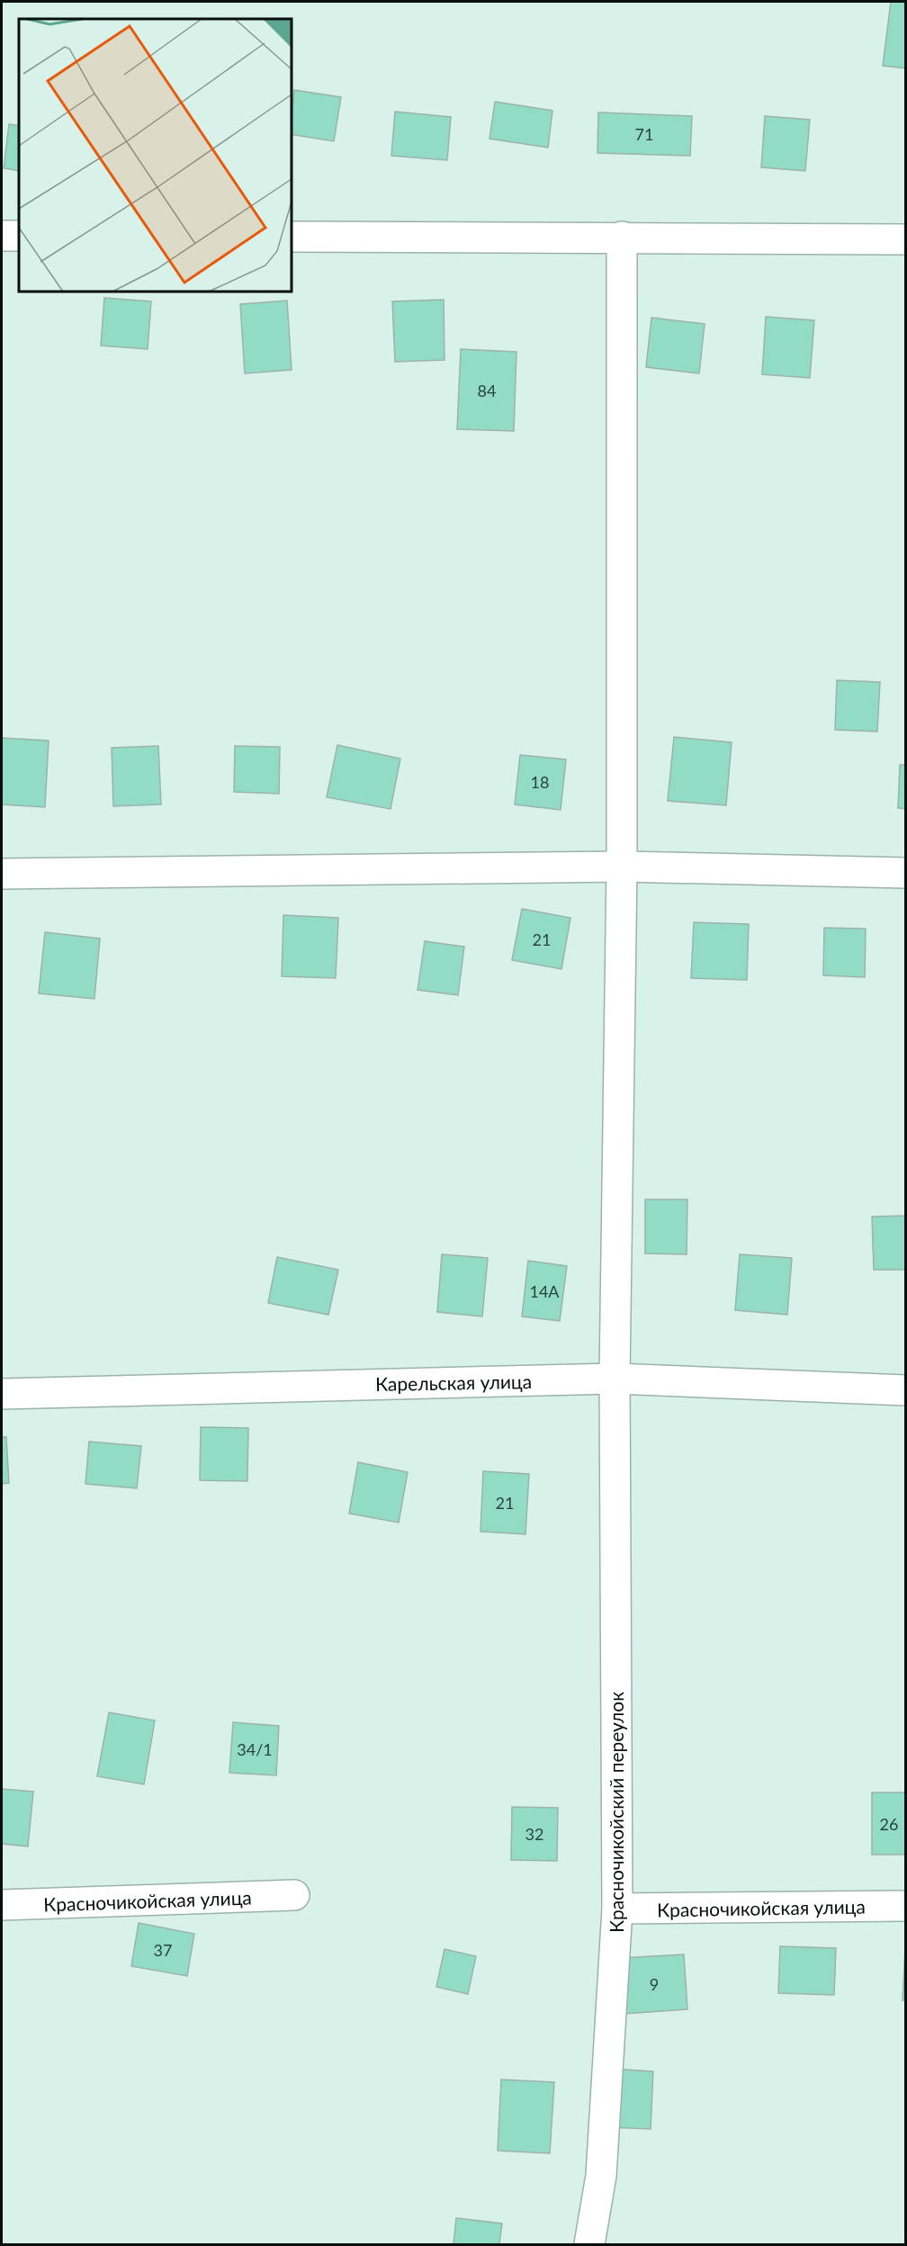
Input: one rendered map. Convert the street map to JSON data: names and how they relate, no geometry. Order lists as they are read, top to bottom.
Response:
{
  "streets": {
    "street": ["Карельская улица", "Красночикойский переулок", "Красночикойская улица"]
  },
  "crossings": [
    ["Карельская улица", "Красночикойский переулок"],
    ["Красночикойский переулок", "Красночикойская улица"]
  ],
  "house_numbers": [
    "71",
    "84",
    "18",
    "21",
    "14А",
    "21",
    "34/1",
    "26",
    "32",
    "37",
    "9"
  ]
}
